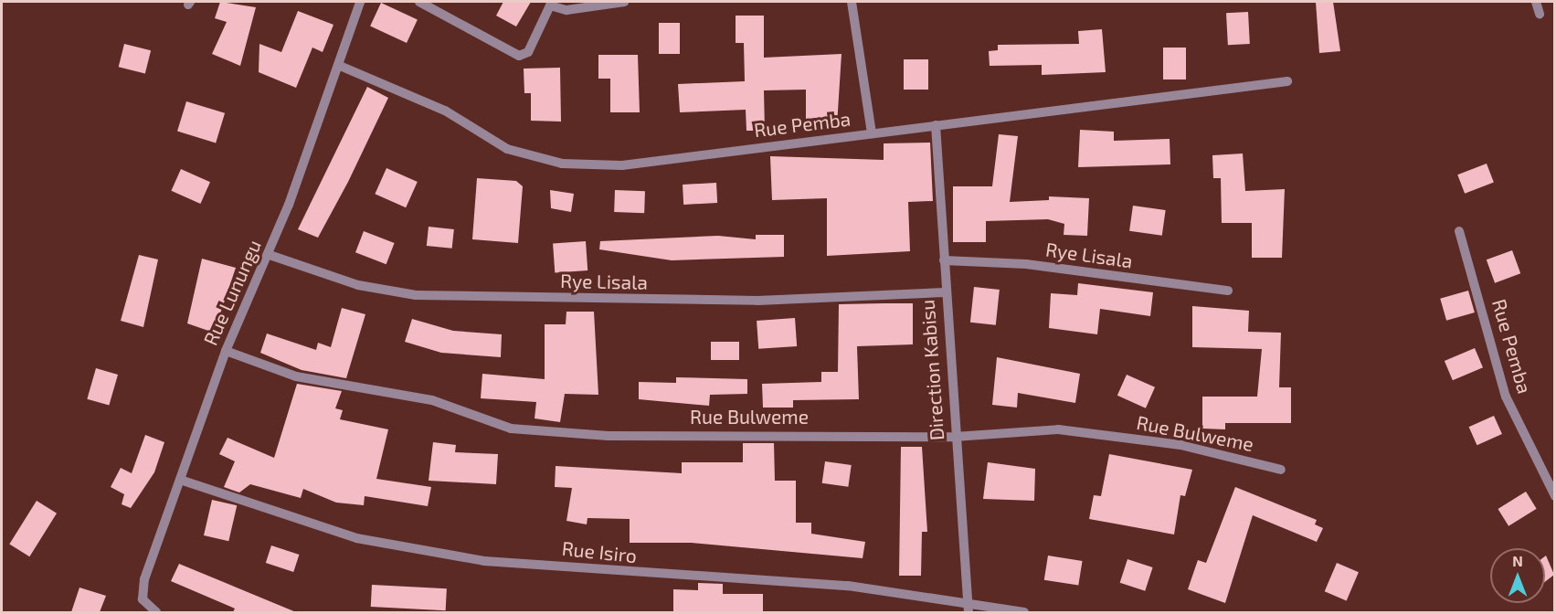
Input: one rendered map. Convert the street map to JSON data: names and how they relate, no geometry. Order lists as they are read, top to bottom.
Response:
{
  "streets": {
    "street": [
      "Rue Pemba",
      "Rye Lisala",
      "Rue Lunungu",
      "Direction Kabisu",
      "Rue Bulweme",
      "Rue Isiro"
    ]
  },
  "crossings": [
    ["Rue Pemba", "Rue Lunungu"],
    ["Rue Pemba", "Direction Kabisu"],
    ["Rye Lisala", "Rue Lunungu"],
    ["Rye Lisala", "Direction Kabisu"],
    ["Rue Lunungu", "Rue Bulweme"],
    ["Rue Lunungu", "Rue Isiro"],
    ["Direction Kabisu", "Rue Bulweme"],
    ["Direction Kabisu", "Rue Isiro"]
  ],
  "north": "top"
}
